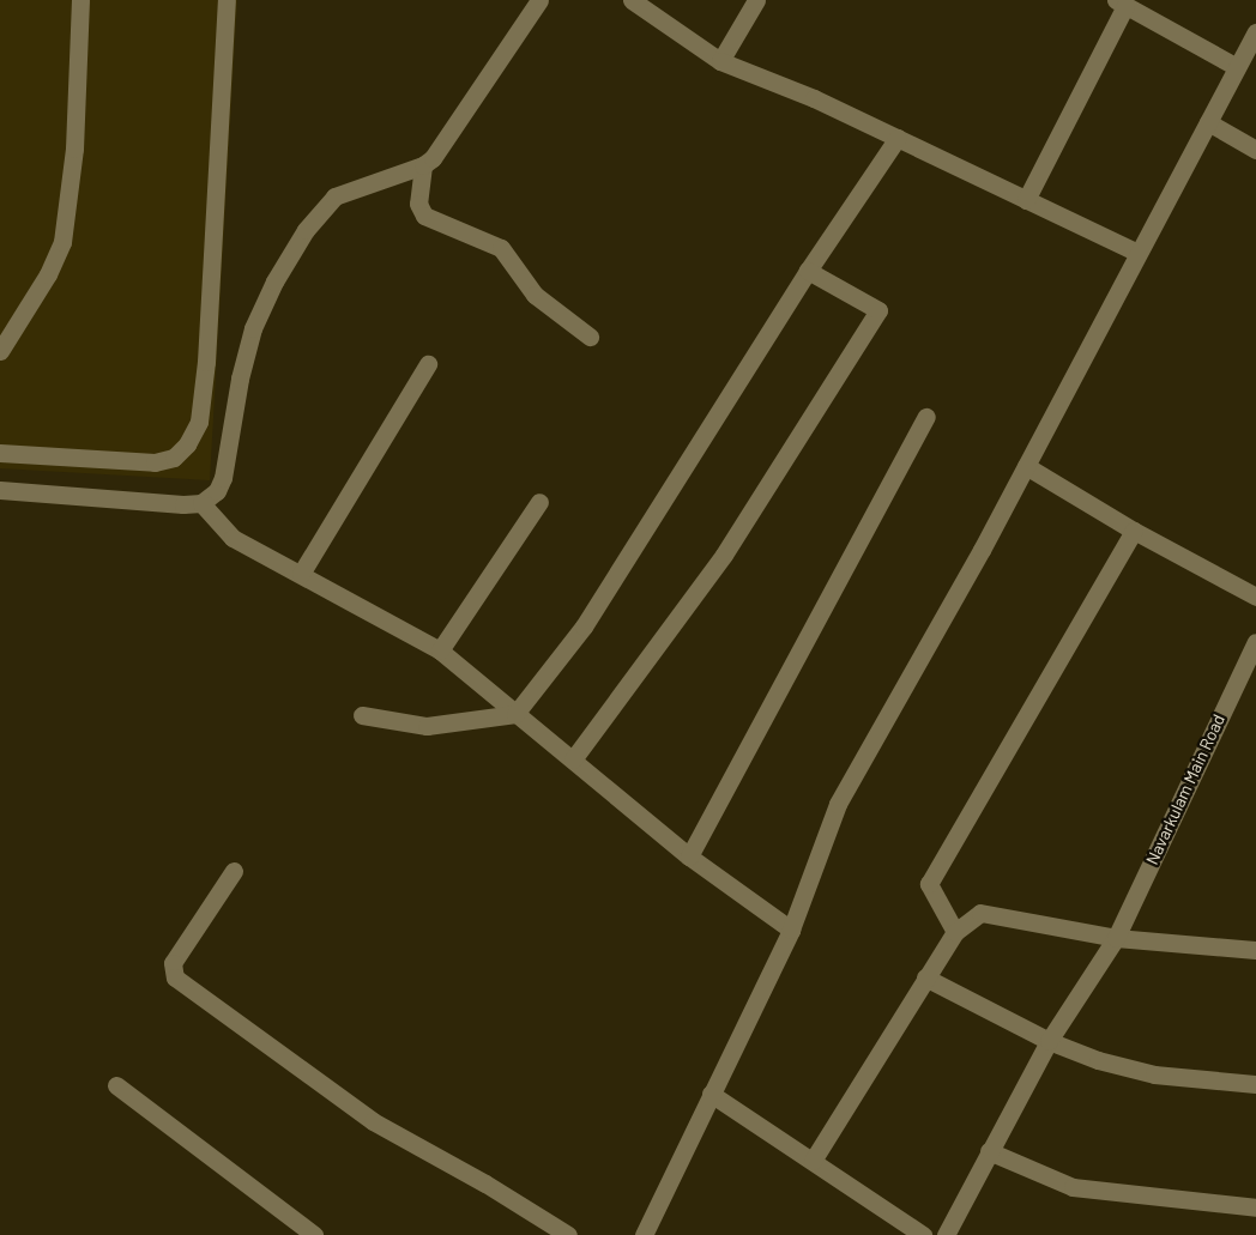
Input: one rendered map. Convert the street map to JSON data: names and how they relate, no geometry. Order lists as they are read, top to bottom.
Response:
{
  "streets": {
    "street": ["Navarkulam Main Road"]
  }
}
